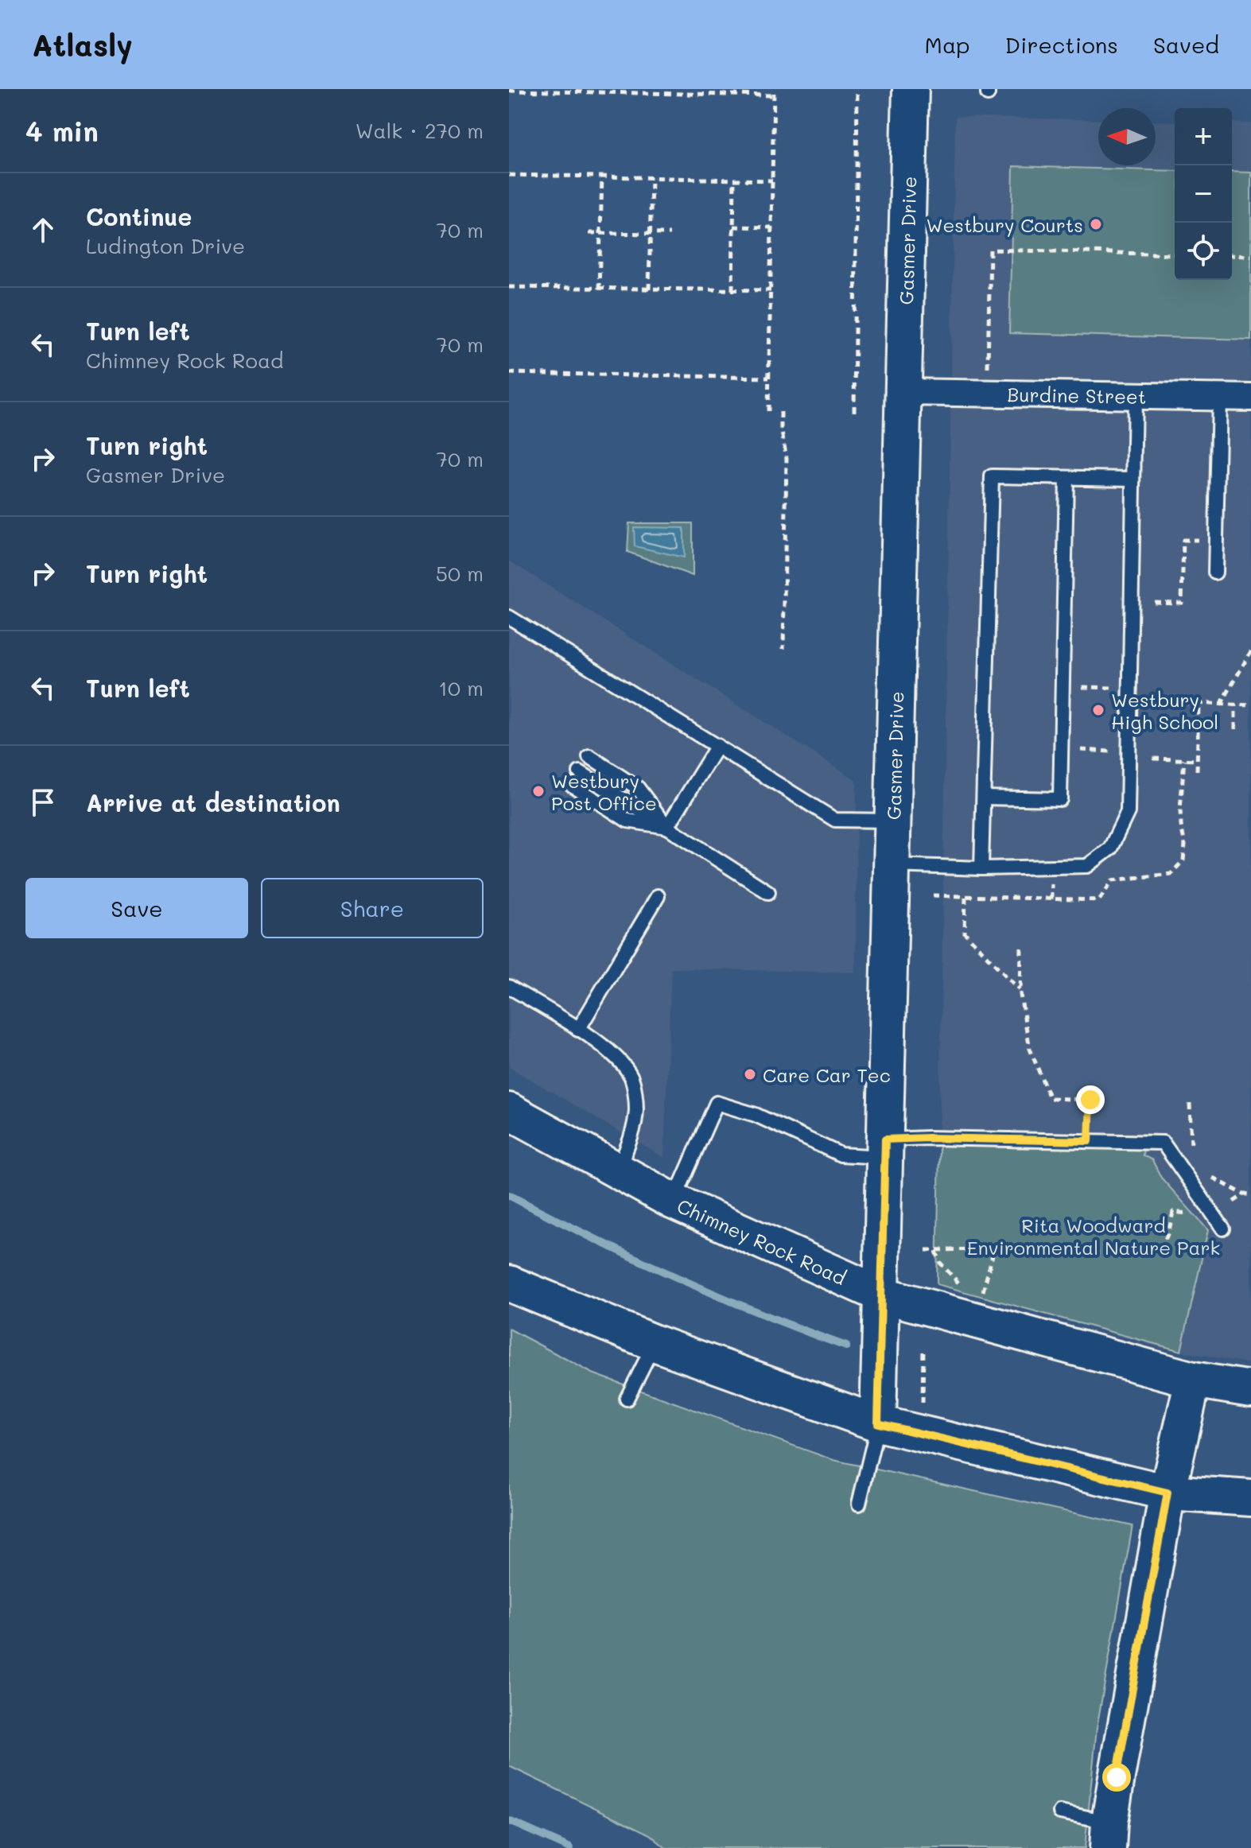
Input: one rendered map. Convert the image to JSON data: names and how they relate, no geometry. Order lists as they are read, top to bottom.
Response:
{
  "streets": {
    "street": ["Gasmer Drive", "Burdine Street", "Chimney Rock Road"]
  },
  "crossings": [
    ["Gasmer Drive", "Burdine Street"],
    ["Gasmer Drive", "Chimney Rock Road"]
  ],
  "parks": ["Rita Woodward Environmental Nature Park"],
  "places": [
    "Westbury Courts",
    "Westbury High School",
    "Westbury Post Office",
    "Care Car Tec"
  ],
  "north": "left",
  "page": {
    "header": "Atlasly",
    "nav": ["Map", "Directions", "Saved"],
    "heading": ["4 min", "Walk · 270 m"],
    "map_buttons": ["+", "−"],
    "list": [
      ["Continue", "Ludington Drive", "70 m"],
      ["Turn left", "Chimney Rock Road", "70 m"],
      ["Turn right", "Gasmer Drive", "70 m"],
      ["Turn right", "50 m"],
      ["Turn left", "10 m"],
      "Arrive at destination"
    ],
    "buttons": ["Save", "Share"]
  }
}
